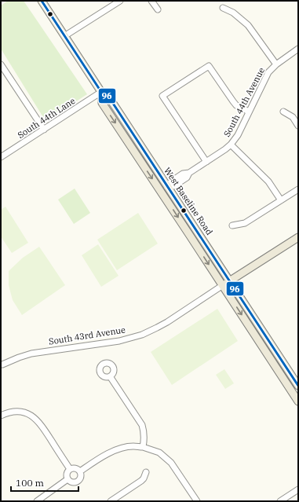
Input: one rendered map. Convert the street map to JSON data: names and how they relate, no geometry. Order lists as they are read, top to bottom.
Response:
{
  "streets": {
    "main road": ["West Baseline Road", "South 43rd Avenue"],
    "street": ["South 44th Avenue", "South 44th Lane"]
  },
  "crossings": [
    ["South 44th Avenue", "West Baseline Road"],
    ["South 44th Lane", "West Baseline Road"],
    ["West Baseline Road", "South 43rd Avenue"]
  ],
  "lines": ["transit line 96"],
  "scale_bar": "100 m"
}
